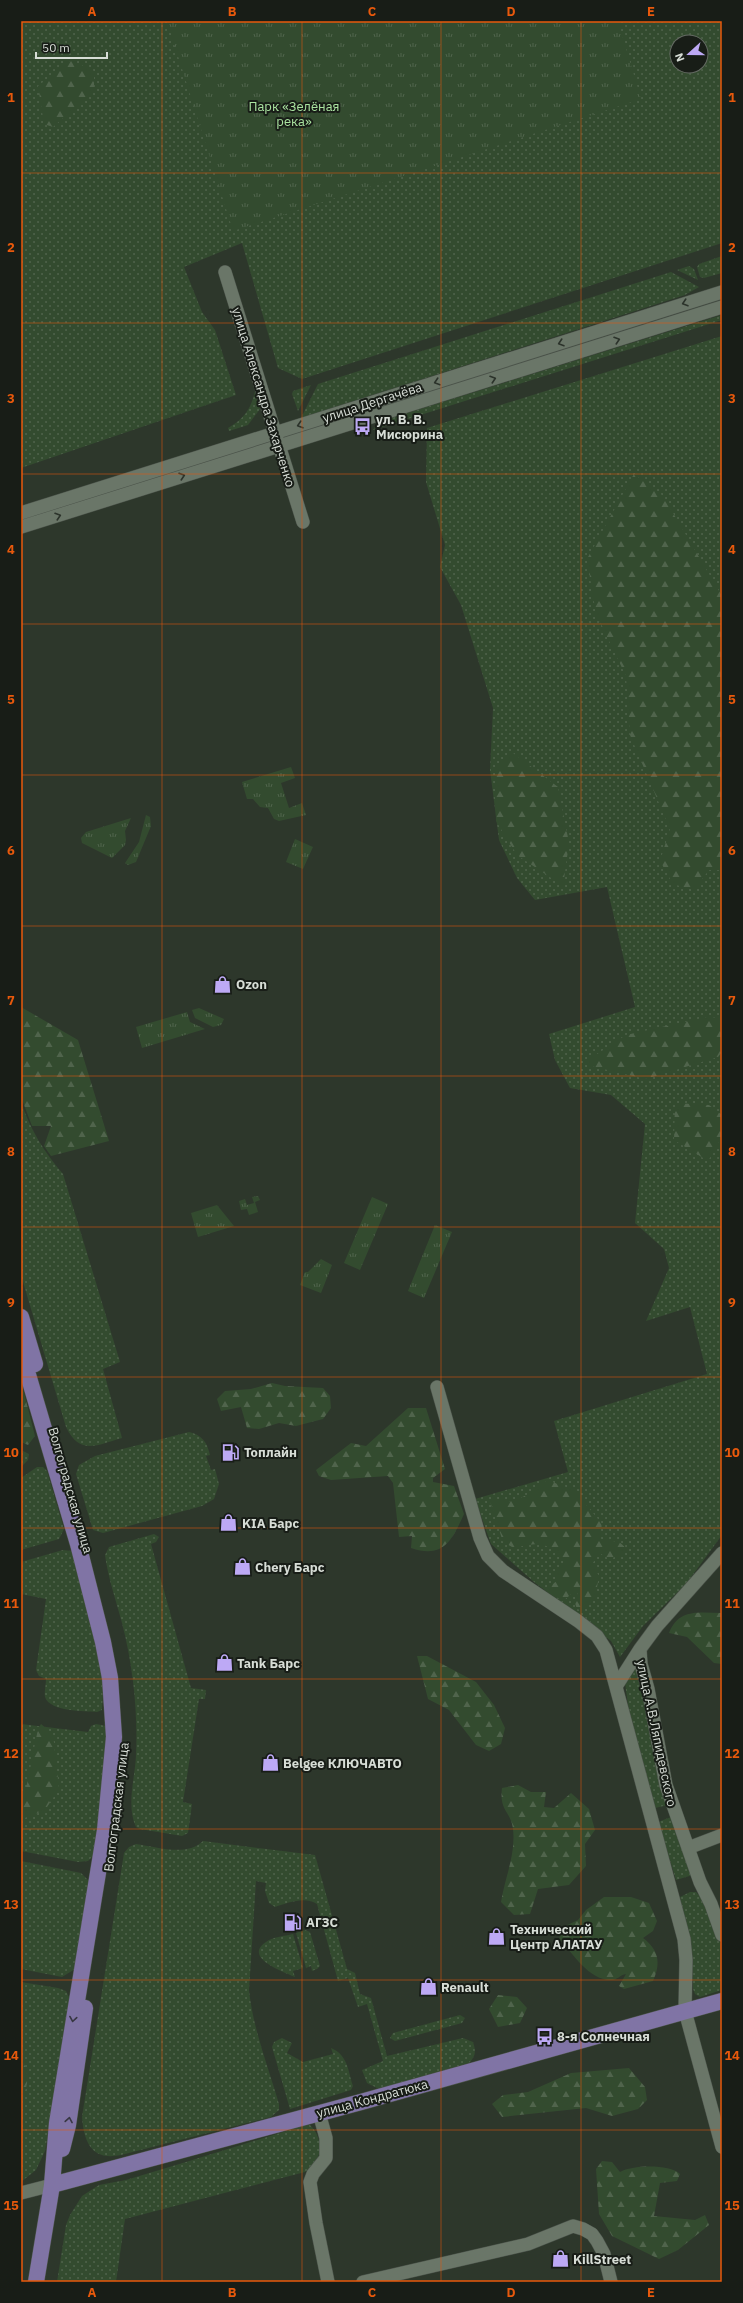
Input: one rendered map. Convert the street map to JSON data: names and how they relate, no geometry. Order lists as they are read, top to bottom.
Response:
{
  "streets": {
    "main road": ["Волгоградская улица", "улица Кондратюка"],
    "street": ["улица Александра Захарченко", "улица Дергачёва", "улица А.В.Ляпидевского"]
  },
  "crossings": [
    ["улица Александра Захарченко", "улица Дергачёва"],
    ["Волгоградская улица", "улица Кондратюка"]
  ],
  "parks": ["Парк «Зелёная река»"],
  "places": {
    "bus stop": ["ул. В. В. Мисюрина", "8-я Солнечная"],
    "shop": [
      "Ozon",
      "KIA Барс",
      "Chery Барс",
      "Tank Барс",
      "Belgee КЛЮЧАВТО",
      "Технический Центр АЛАТАУ",
      "Renault",
      "KillStreet"
    ],
    "fuel station": ["Топлайн", "АГЗС"]
  },
  "scale_bar": "50 m",
  "north": "left",
  "grid": {
    "columns": [
      "A",
      "B",
      "C",
      "D",
      "E"
    ],
    "rows": [
      "1",
      "2",
      "3",
      "4",
      "5",
      "6",
      "7",
      "8",
      "9",
      "10",
      "11",
      "12",
      "13",
      "14",
      "15"
    ]
  }
}
